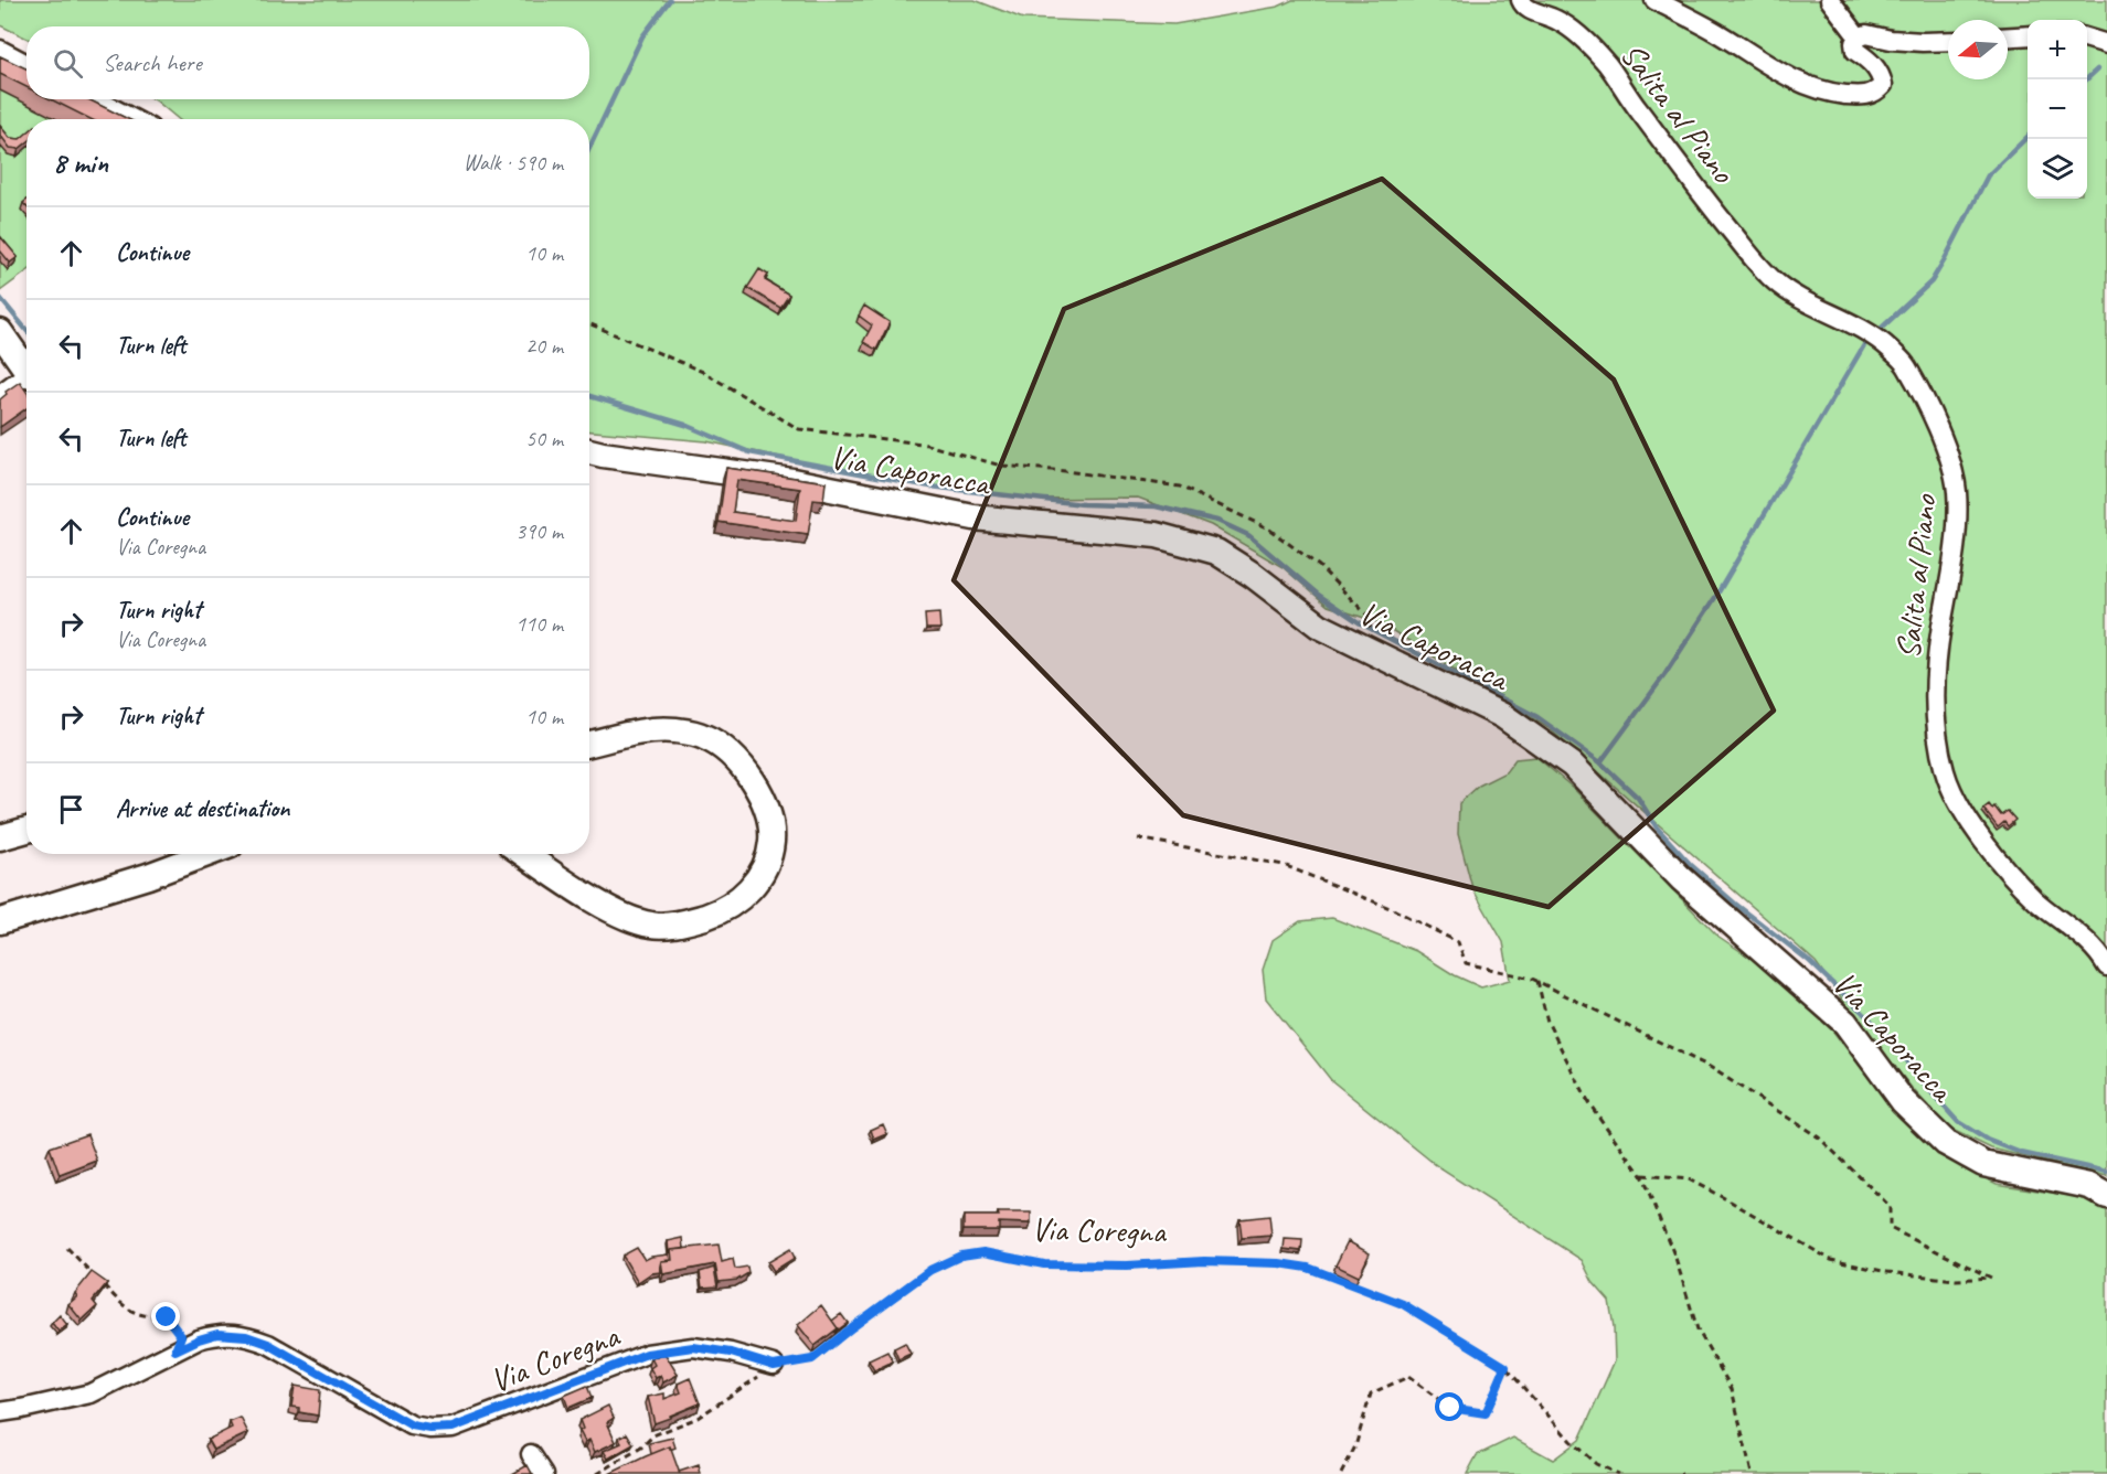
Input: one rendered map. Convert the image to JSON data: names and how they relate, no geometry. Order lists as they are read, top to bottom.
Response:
{
  "streets": {
    "street": ["Salita al Piano", "Via Caporacca", "Via Coregna"]
  },
  "north": "left",
  "page": {
    "map_buttons": ["+", "−"],
    "search": "Search here",
    "heading": ["8 min", "Walk · 590 m"],
    "list": [
      ["Continue", "10 m"],
      ["Turn left", "20 m"],
      ["Turn left", "50 m"],
      ["Continue", "Via Coregna", "390 m"],
      ["Turn right", "Via Coregna", "110 m"],
      ["Turn right", "10 m"],
      "Arrive at destination"
    ]
  }
}
